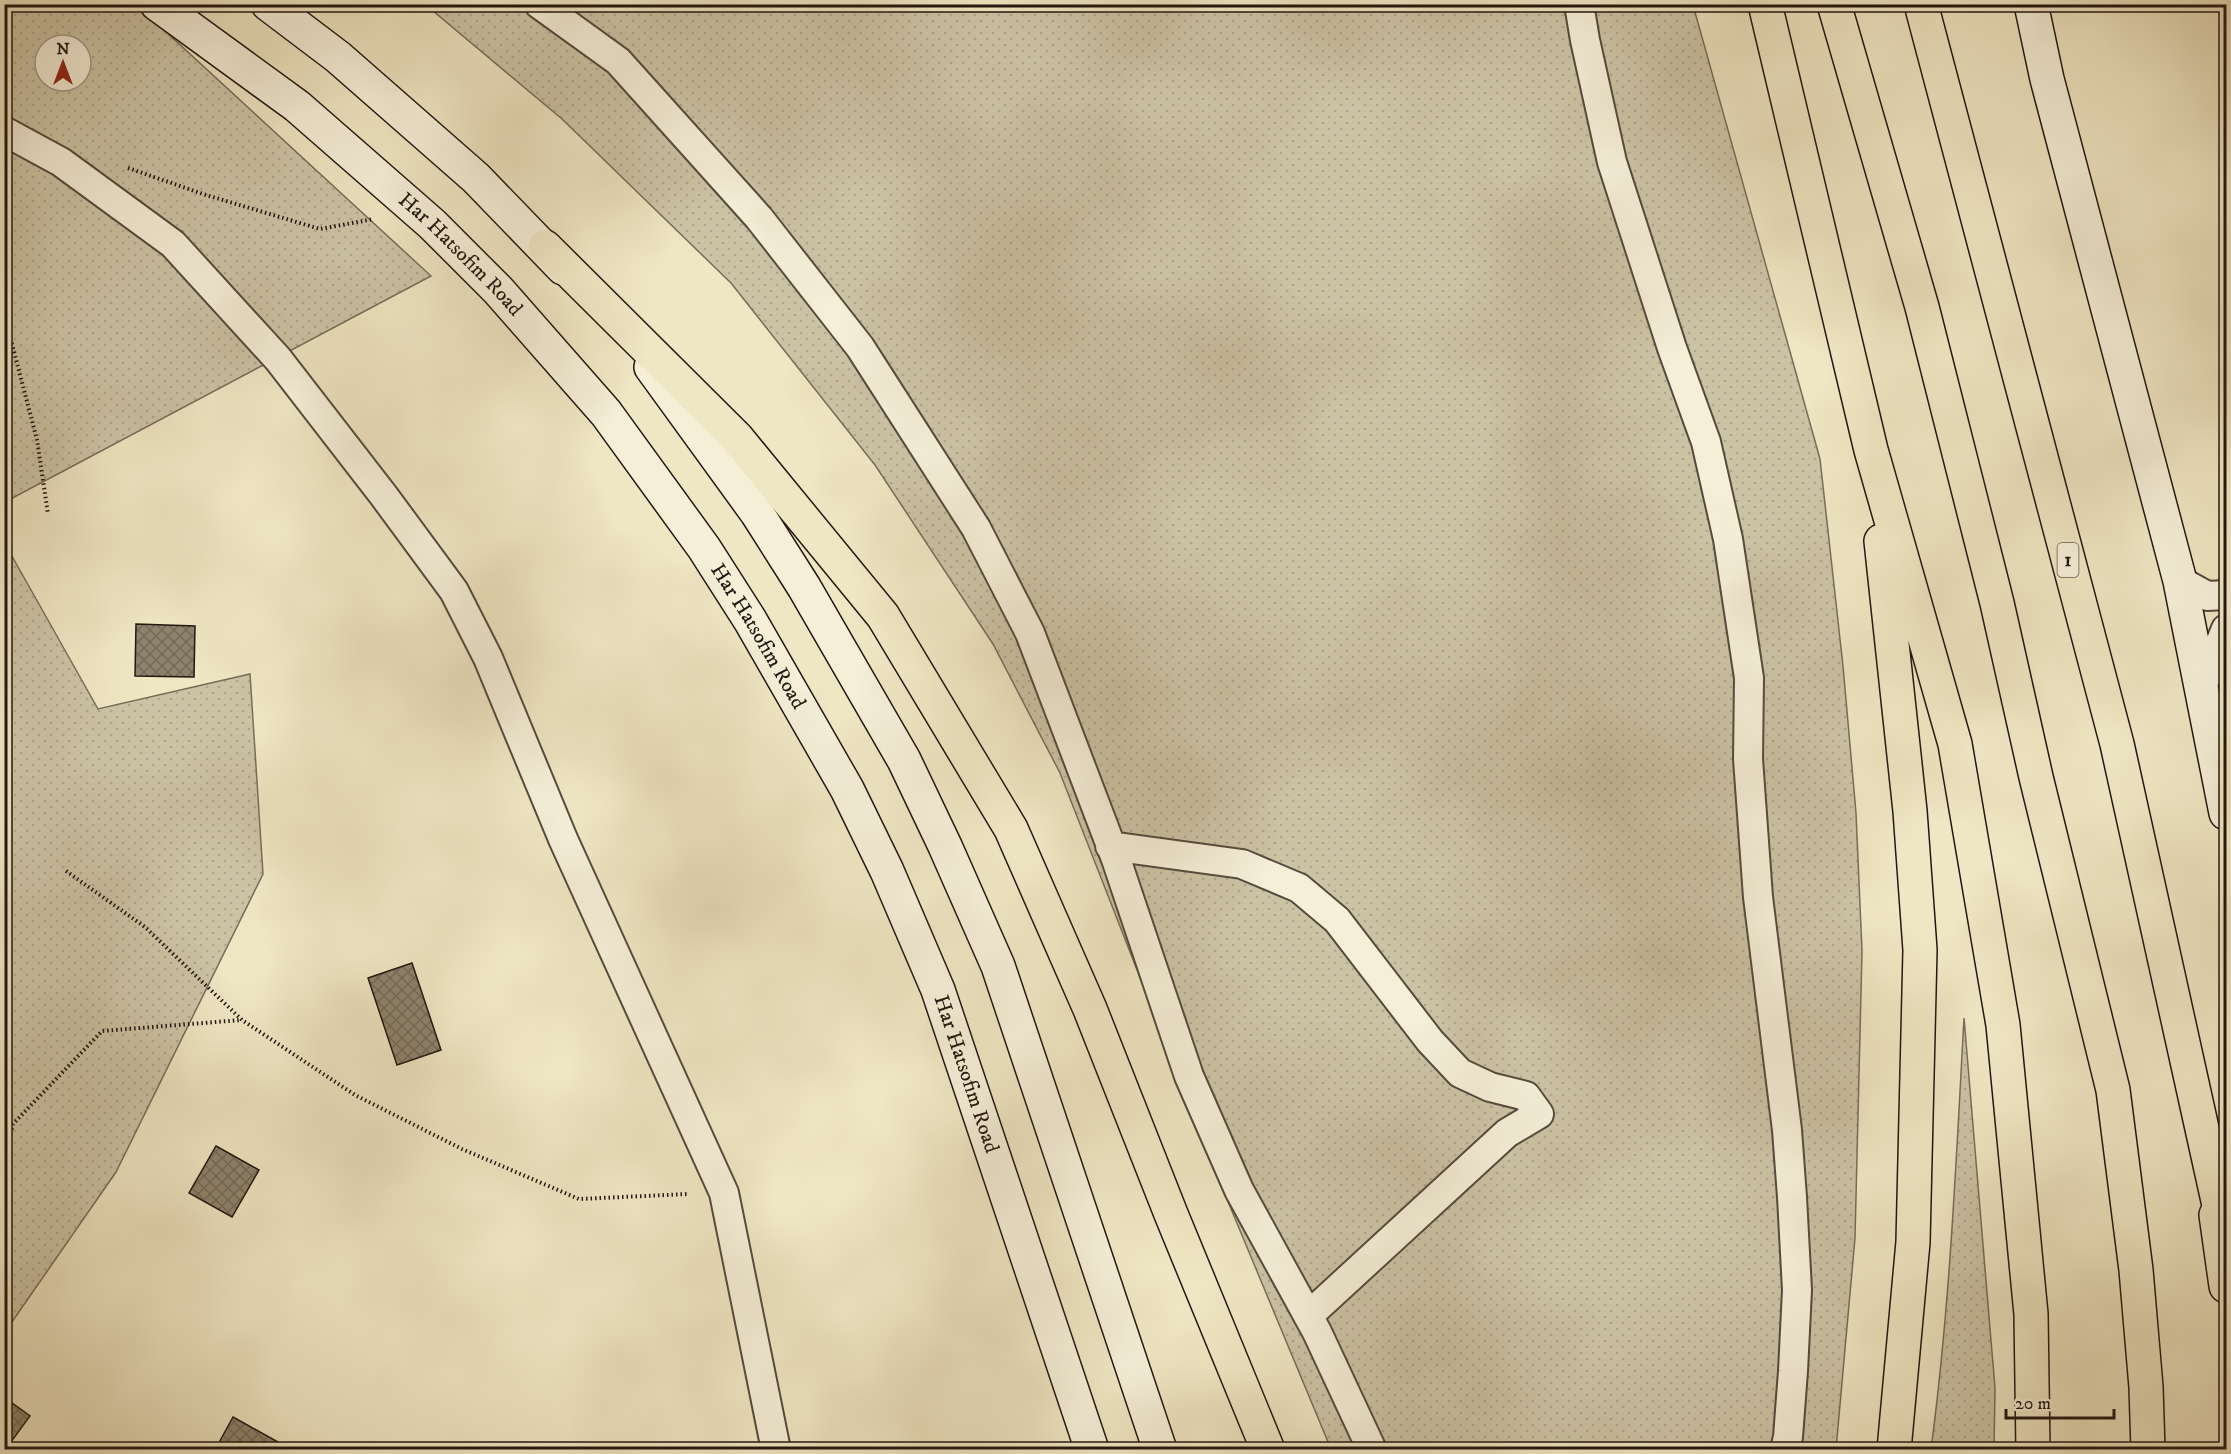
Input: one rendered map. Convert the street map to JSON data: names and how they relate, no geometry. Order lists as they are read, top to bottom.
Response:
{
  "streets": {
    "highway": ["1"],
    "main road": ["Har Hatsofim Road"]
  },
  "scale_bar": "20 m",
  "north": "top"
}
